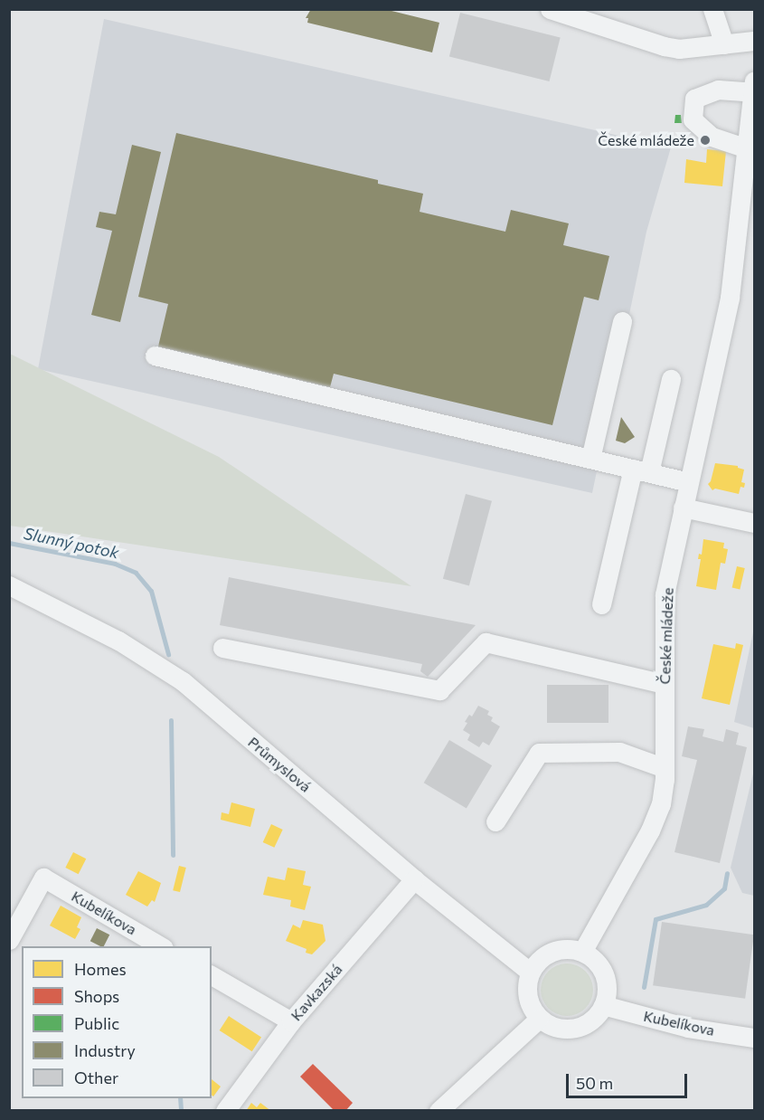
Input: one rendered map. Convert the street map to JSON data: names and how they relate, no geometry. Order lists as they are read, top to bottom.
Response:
{
  "streets": {
    "street": [
      "České mládeže",
      "Průmyslová",
      "Kubelíkova",
      "Kavkazská"
    ]
  },
  "crossings": [
    ["České mládeže", "Průmyslová"],
    ["České mládeže", "Kubelíkova"],
    ["Průmyslová", "Kubelíkova"],
    ["Průmyslová", "Kavkazská"]
  ],
  "water": ["Slunný potok"],
  "places": ["České mládeže"],
  "legend": [
    "Homes",
    "Shops",
    "Public",
    "Industry",
    "Other"
  ],
  "scale_bar": "50 m"
}
